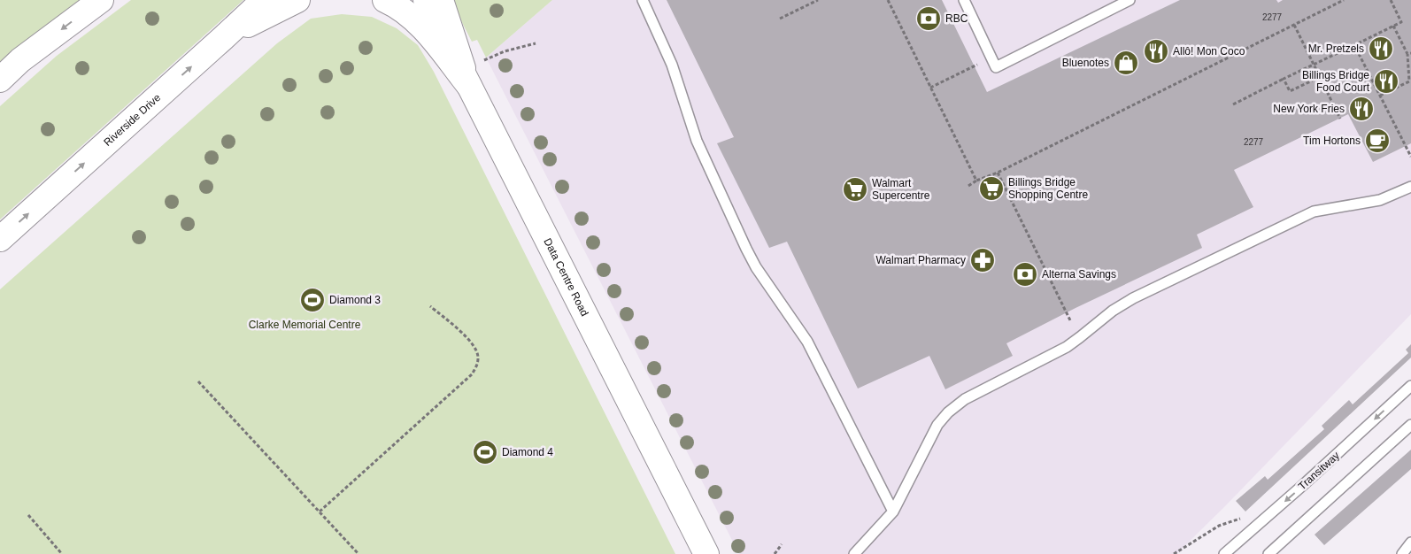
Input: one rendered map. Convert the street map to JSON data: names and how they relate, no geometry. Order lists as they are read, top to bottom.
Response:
{
  "streets": {
    "main road": ["Riverside Drive", "Data Centre Road"],
    "lane": ["Transitway"]
  },
  "parks": ["Clarke Memorial Centre"],
  "places": {
    "bank": ["RBC", "Alterna Savings"],
    "restaurant": [
      "Mr. Pretzels",
      "Allô! Mon Coco",
      "Billings Bridge Food Court",
      "New York Fries"
    ],
    "shop": ["Bluenotes"],
    "cafe": ["Tim Hortons"],
    "supermarket": ["Billings Bridge Shopping Centre", "Walmart Supercentre"],
    "pharmacy": ["Walmart Pharmacy"],
    "sports": ["Diamond 3", "Diamond 4"]
  },
  "house_numbers": ["2277", "2277"]
}
